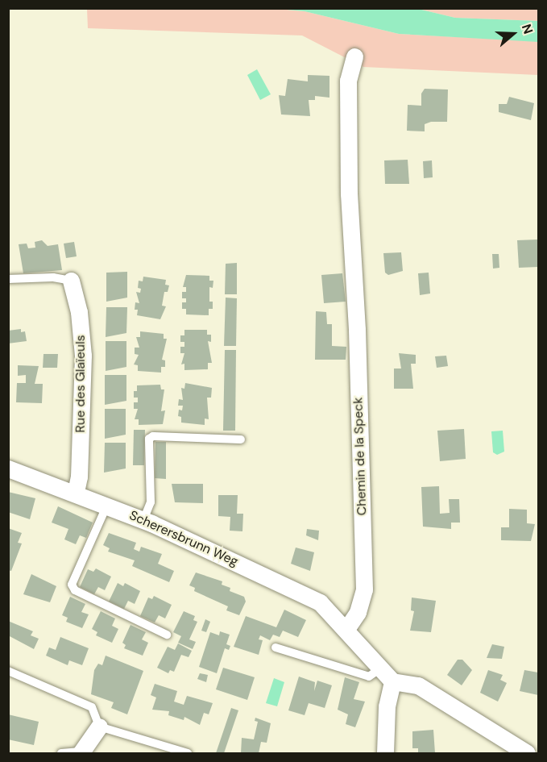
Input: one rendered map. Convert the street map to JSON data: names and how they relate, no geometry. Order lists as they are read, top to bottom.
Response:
{
  "streets": {
    "street": ["Rue des Glaïeuls", "Chemin de la Speck", "Scherersbrunn Weg"]
  },
  "crossings": [
    ["Rue des Glaïeuls", "Scherersbrunn Weg"],
    ["Chemin de la Speck", "Scherersbrunn Weg"]
  ],
  "north": "right"
}
